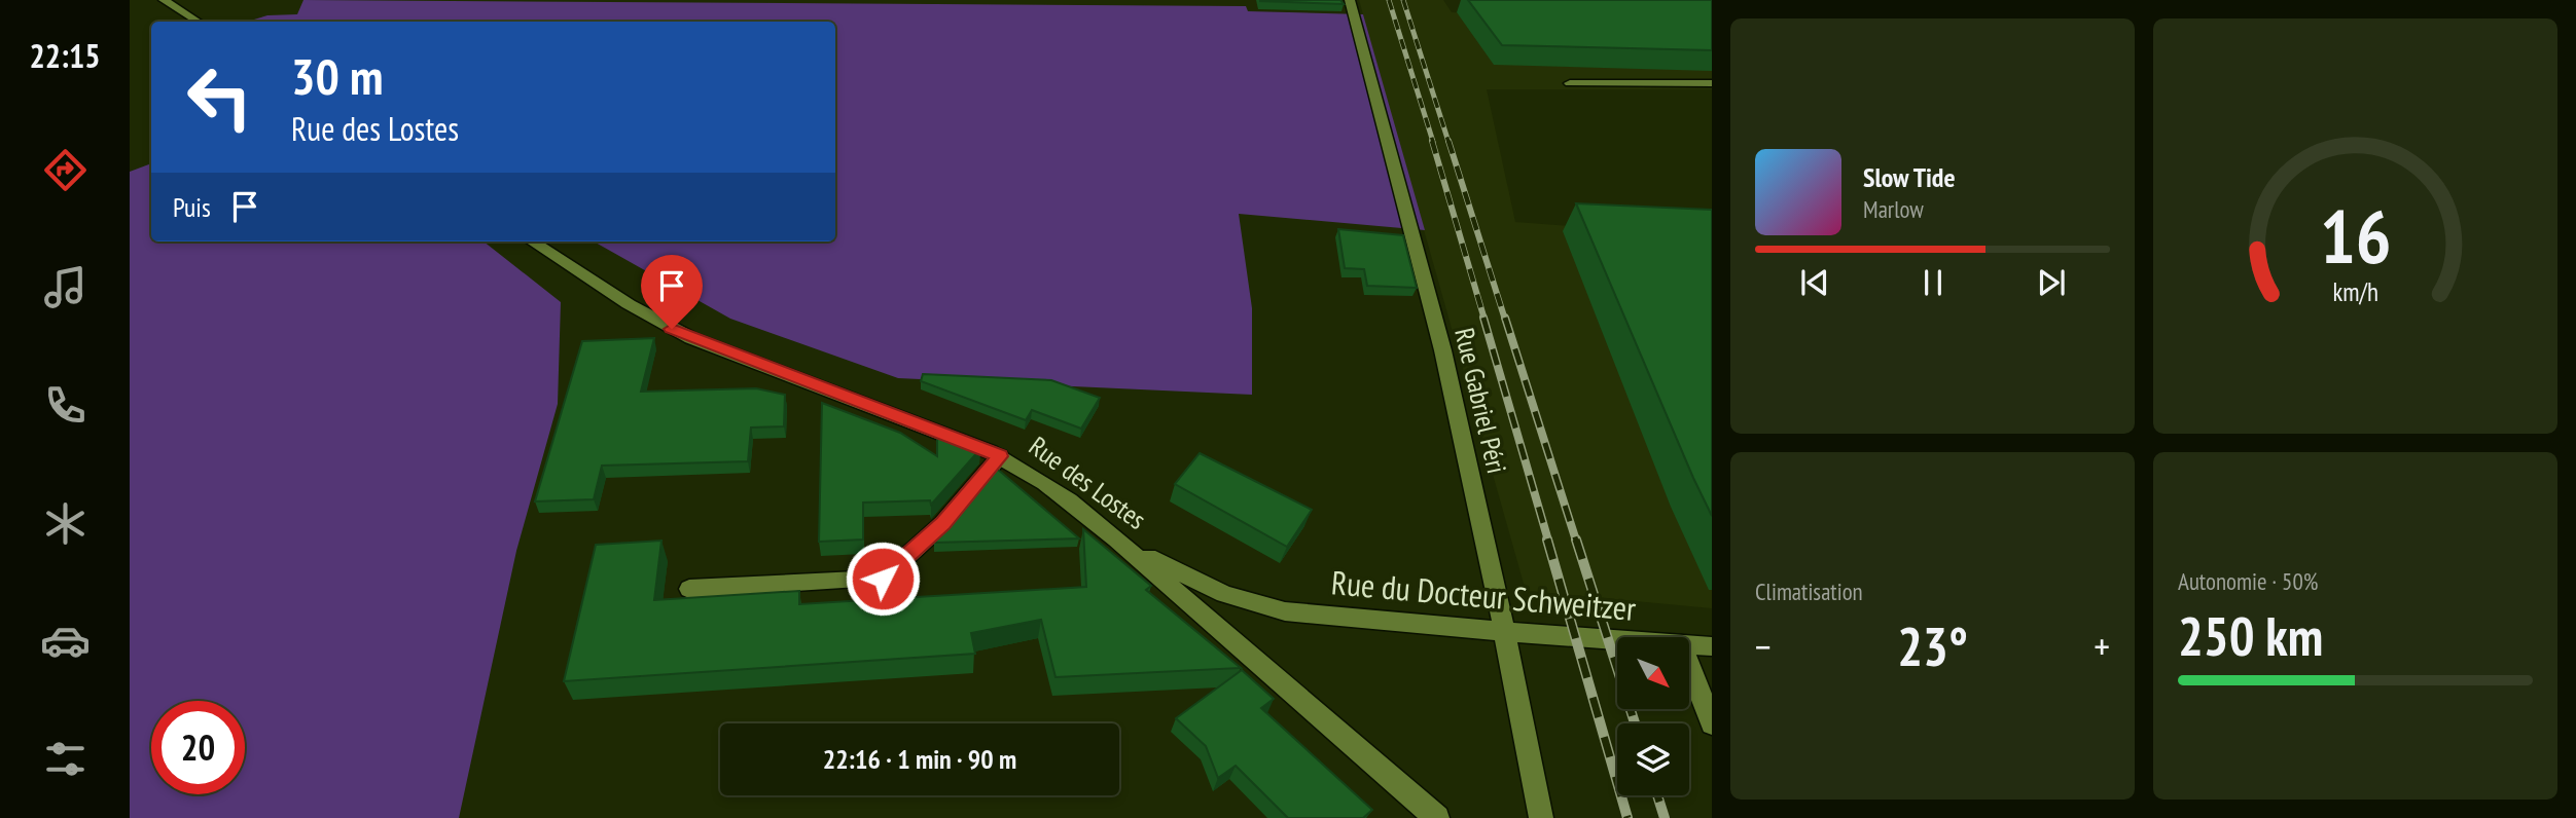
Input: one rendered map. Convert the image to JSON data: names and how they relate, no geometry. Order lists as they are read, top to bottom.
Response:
{
  "streets": {
    "street": ["Rue Gabriel Péri", "Rue des Lostes", "Rue du Docteur Schweitzer"]
  },
  "crossings": [
    ["Rue Gabriel Péri", "Rue du Docteur Schweitzer"],
    ["Rue des Lostes", "Rue du Docteur Schweitzer"]
  ],
  "north": "bottom right",
  "page": {
    "tabs": "22:15",
    "turn": ["30 m", "Rue des Lostes"],
    "song": ["Slow Tide", "Marlow"],
    "then": "Puis",
    "tile": [
      "Climatisation",
      ["Autonomie · 50%", "250 km"]
    ],
    "heat": ["−", "23°", "+"],
    "limit": "20",
    "trip": "22:16 · 1 min · 90 m",
    "gauge": ["16", "km/h"]
  }
}
